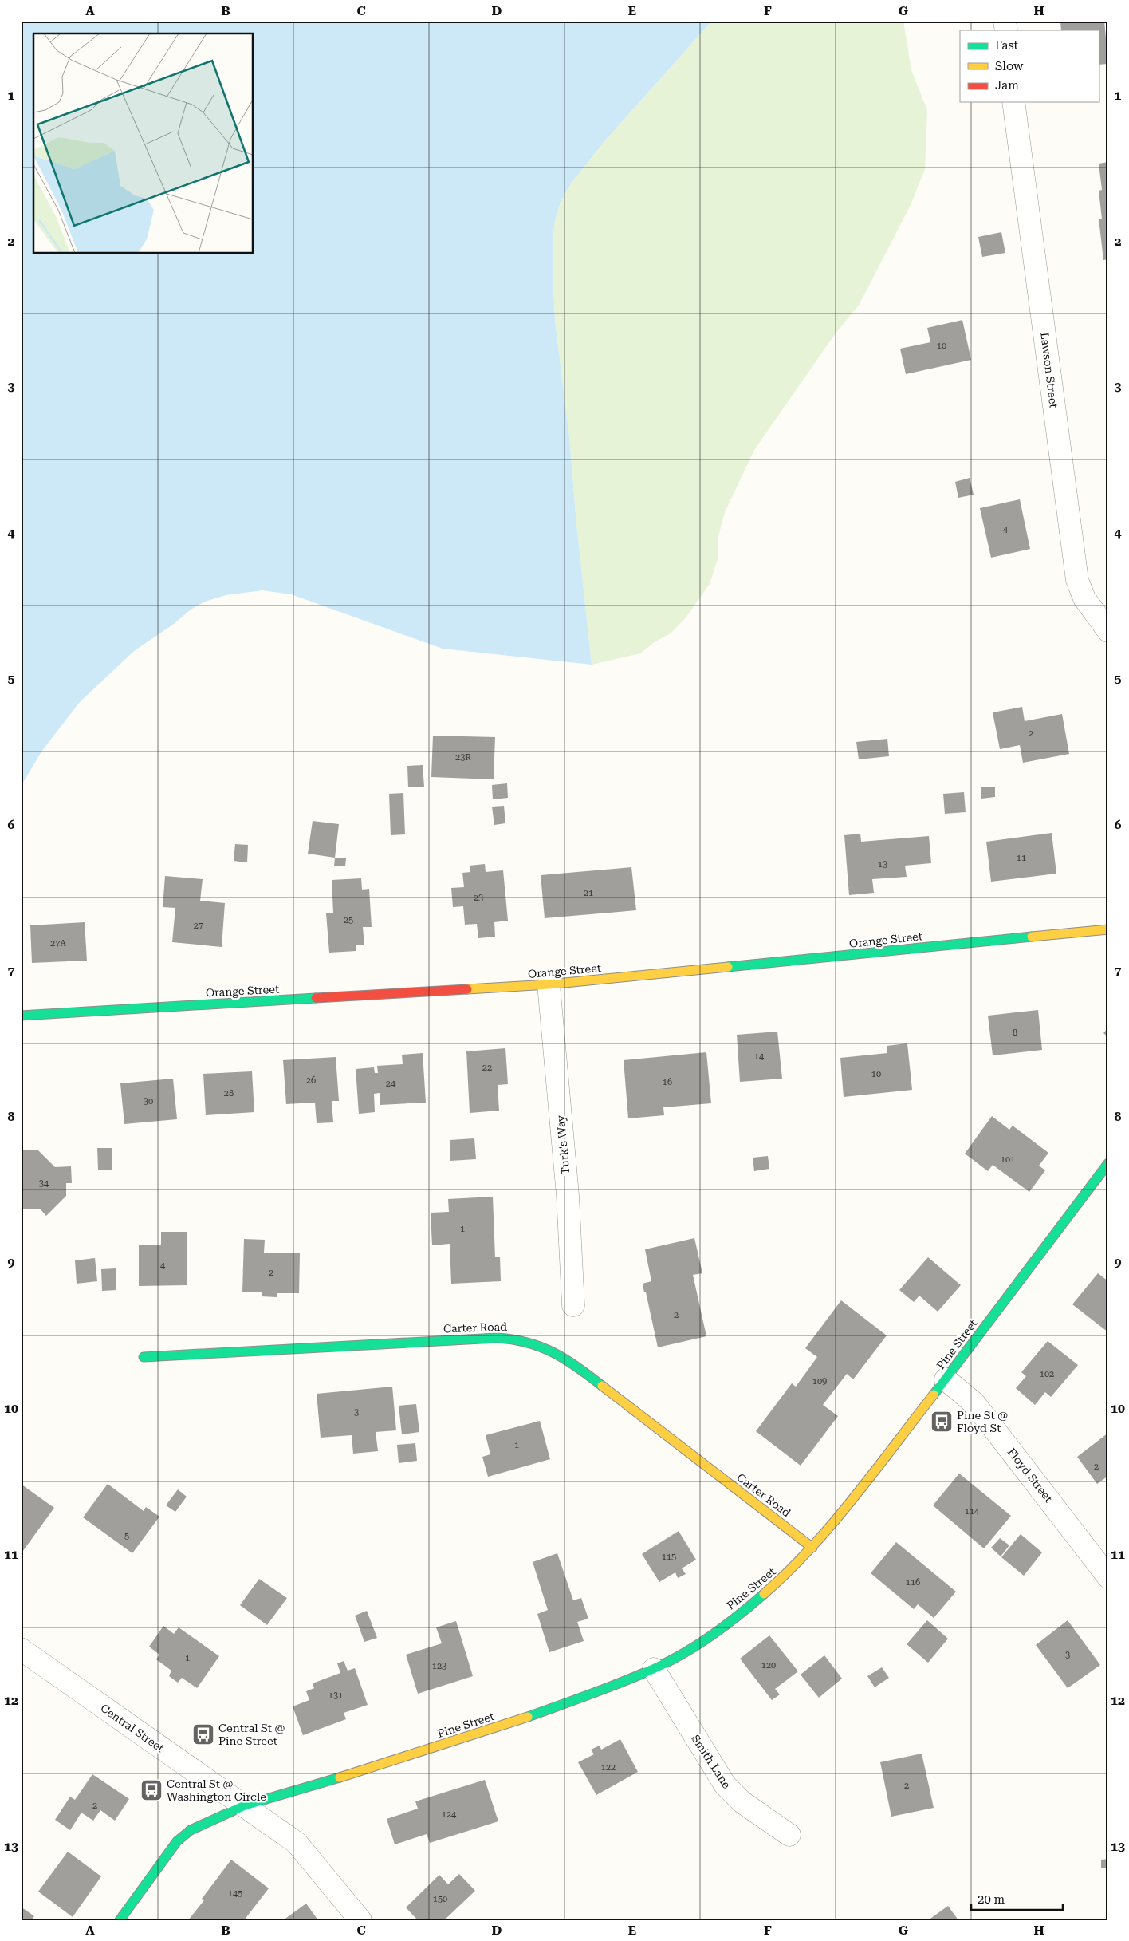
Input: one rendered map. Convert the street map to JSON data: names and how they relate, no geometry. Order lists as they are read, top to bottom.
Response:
{
  "streets": {
    "street": [
      "Lawson Street",
      "Orange Street",
      "Turk's Way",
      "Carter Road",
      "Pine Street",
      "Floyd Street",
      "Central Street",
      "Smith Lane"
    ]
  },
  "crossings": [
    ["Orange Street", "Turk's Way"],
    ["Carter Road", "Pine Street"],
    ["Pine Street", "Floyd Street"],
    ["Pine Street", "Central Street"],
    ["Pine Street", "Smith Lane"]
  ],
  "places": {
    "bus stop": ["Pine St @ Floyd St", "Central St @ Pine Street", "Central St @ Washington Circle"]
  },
  "house_numbers": [
    "10",
    "4",
    "2",
    "23R",
    "11",
    "13",
    "21",
    "23",
    "25",
    "27",
    "27A",
    "8",
    "14",
    "22",
    "10",
    "26",
    "16",
    "24",
    "28",
    "30",
    "101",
    "34",
    "1",
    "4",
    "2",
    "2",
    "102",
    "109",
    "3",
    "1",
    "2",
    "114",
    "5",
    "115",
    "116",
    "3",
    "1",
    "120",
    "123",
    "131",
    "122",
    "2",
    "2",
    "124",
    "145",
    "150"
  ],
  "legend": ["Fast", "Slow", "Jam"],
  "scale_bar": "20 m",
  "grid": {
    "columns": [
      "A",
      "B",
      "C",
      "D",
      "E",
      "F",
      "G",
      "H"
    ],
    "rows": [
      "1",
      "2",
      "3",
      "4",
      "5",
      "6",
      "7",
      "8",
      "9",
      "10",
      "11",
      "12",
      "13"
    ]
  }
}
